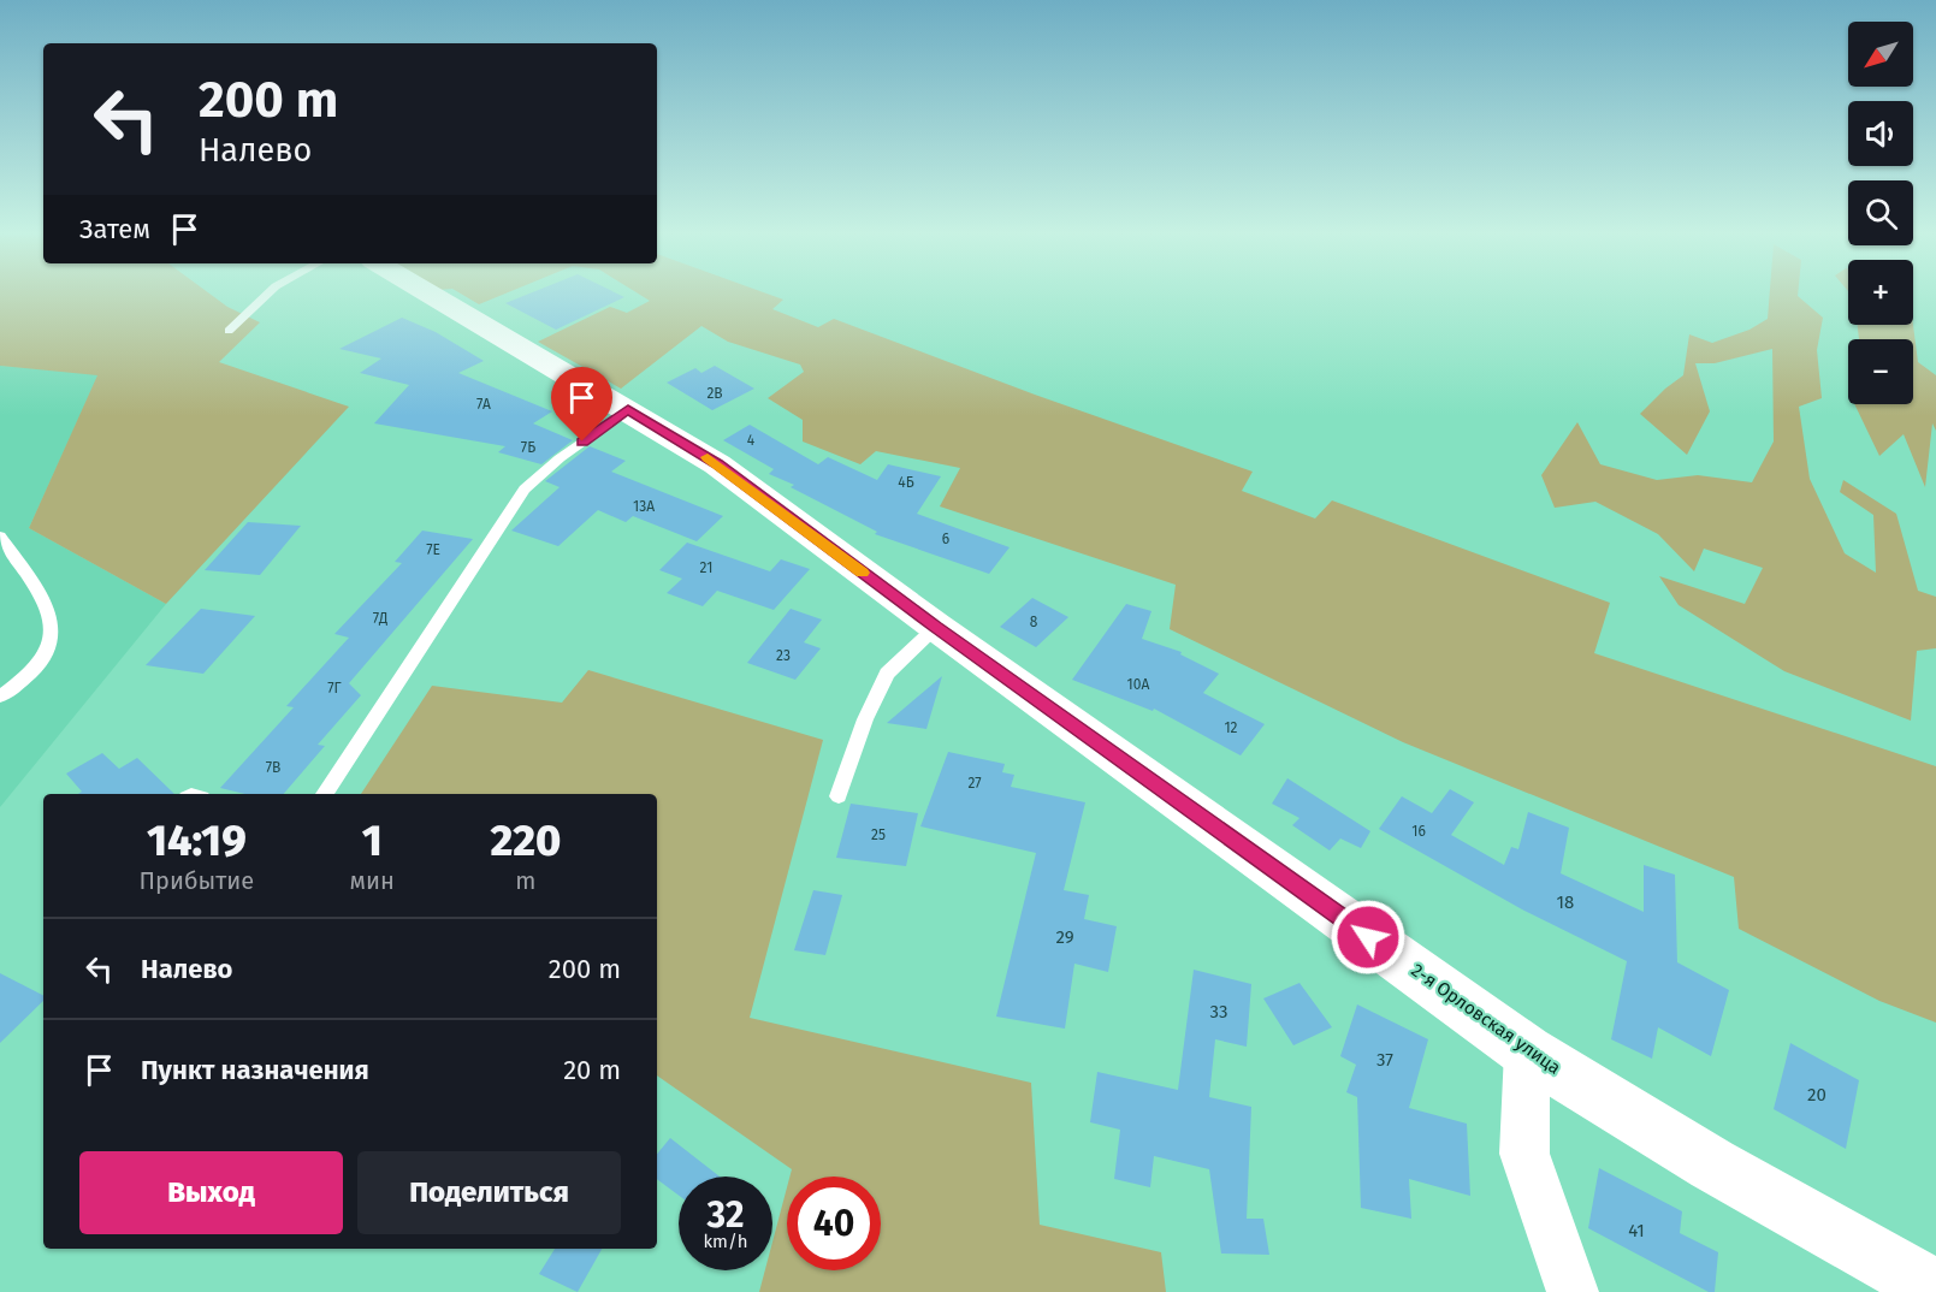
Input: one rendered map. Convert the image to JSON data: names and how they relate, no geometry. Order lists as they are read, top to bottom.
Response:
{
  "streets": {
    "street": ["2-я Орловская улица"]
  },
  "house_numbers": [
    "2В",
    "7А",
    "4",
    "7Б",
    "4Б",
    "13А",
    "6",
    "7Е",
    "21",
    "7Д",
    "8",
    "23",
    "10А",
    "7Г",
    "12",
    "7В",
    "27",
    "16",
    "25",
    "18",
    "29",
    "33",
    "37",
    "20",
    "41"
  ],
  "north": "bottom left",
  "page": {
    "map_buttons": ["+", "−"],
    "turn": ["200 m", "Налево"],
    "then": "Затем",
    "eta": [
      "14:19",
      "Прибытие",
      "1",
      "мин",
      "220",
      "m"
    ],
    "list": [
      {
        "name": "Налево",
        "value": "200 m"
      },
      {
        "name": "Пункт назначения",
        "value": "20 m"
      }
    ],
    "buttons": ["Выход", "Поделиться"],
    "speed": "32 km/h",
    "limit": "40"
  }
}
